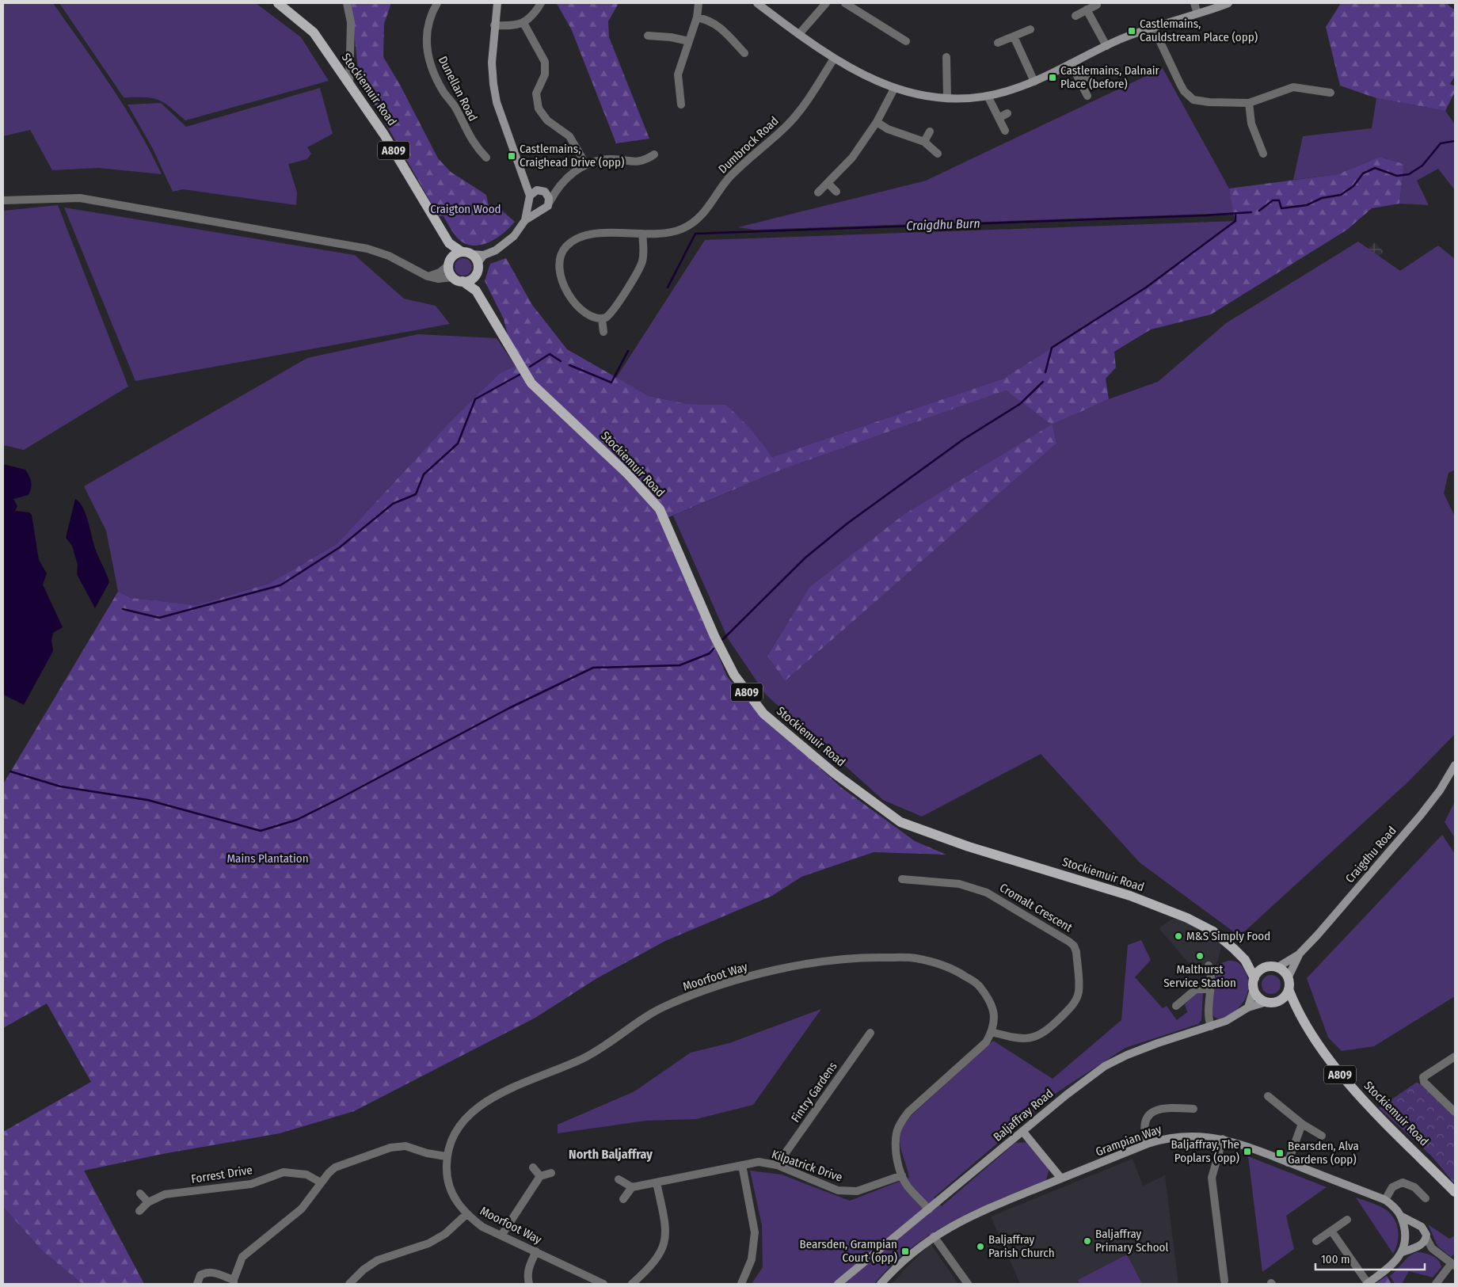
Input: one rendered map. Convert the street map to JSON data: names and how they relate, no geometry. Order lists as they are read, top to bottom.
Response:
{
  "streets": {
    "main road": ["Stockiemuir Road", "A809"],
    "street": [
      "Dunellan Road",
      "Dumbrock Road",
      "Craigdhu Road",
      "Cromalt Crescent",
      "Moorfoot Way",
      "Fintry Gardens",
      "Baljaffray Road",
      "Grampian Way",
      "Kilpatrick Drive",
      "Forrest Drive"
    ]
  },
  "crossings": [
    ["Stockiemuir Road", "Craigdhu Road"],
    ["Stockiemuir Road", "Baljaffray Road"],
    ["Craigdhu Road", "Baljaffray Road"],
    ["Cromalt Crescent", "Moorfoot Way"],
    ["Fintry Gardens", "Kilpatrick Drive"]
  ],
  "districts": ["North Baljaffray"],
  "water": ["Craigdhu Burn"],
  "parks": ["Craigton Wood", "Mains Plantation"],
  "places": {
    "transit": [
      "Castlemains, Cauldstream Place (opp)",
      "Castlemains, Dalnair Place (before)",
      "Castlemains, Craighead Drive (opp)",
      "Baljaffray, The Poplars (opp)",
      "Bearsden, Alva Gardens (opp)",
      "Bearsden, Grampian Court (opp)"
    ],
    "other": [
      "M&S Simply Food",
      "Malthurst Service Station",
      "Baljaffray Primary School",
      "Baljaffray Parish Church"
    ]
  },
  "scale_bar": "100 m"
}
